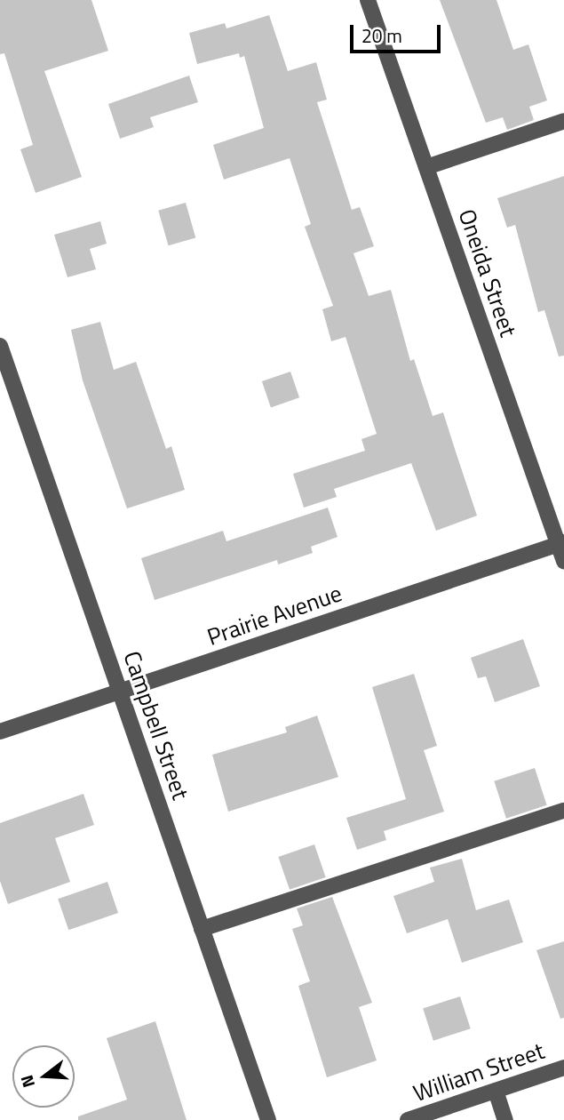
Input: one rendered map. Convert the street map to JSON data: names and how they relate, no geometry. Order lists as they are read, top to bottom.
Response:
{
  "streets": {
    "street": [
      "Oneida Street",
      "Prairie Avenue",
      "Campbell Street",
      "William Street"
    ]
  },
  "crossings": [
    ["Oneida Street", "Prairie Avenue"],
    ["Prairie Avenue", "Campbell Street"]
  ],
  "scale_bar": "20 m",
  "north": "left"
}
